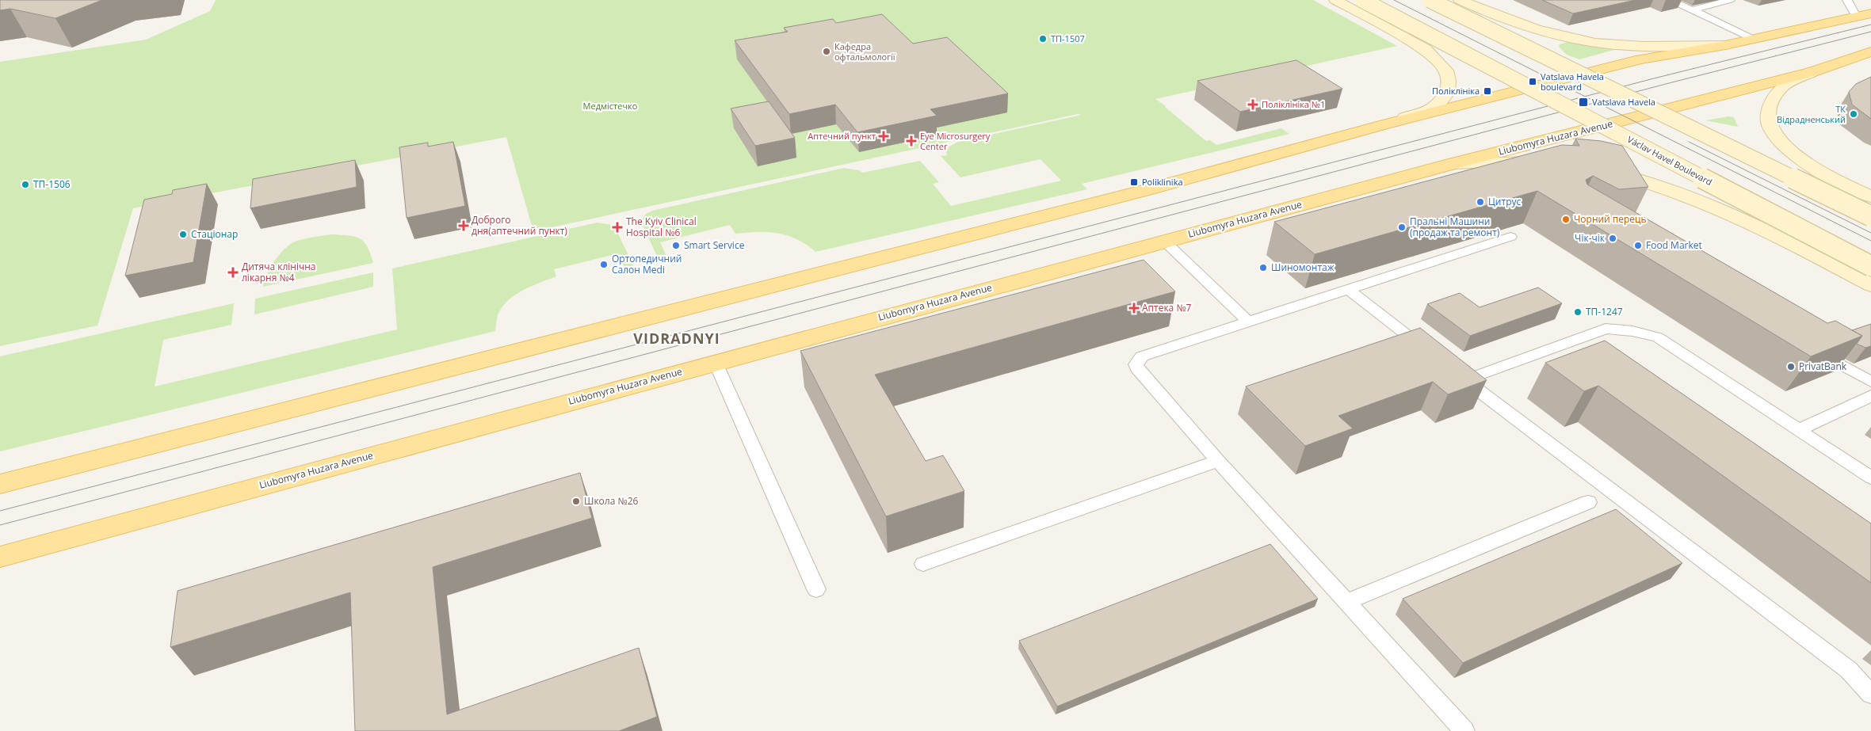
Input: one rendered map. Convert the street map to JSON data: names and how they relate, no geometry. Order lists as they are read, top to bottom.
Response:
{
  "streets": {
    "main road": ["Liubomyra Huzara Avenue", "Václav Havel Boulevard"]
  },
  "districts": ["VIDRADNYI"],
  "parks": ["Медмістечко"],
  "places": {
    "other": [
      "ТП-1507",
      "Кафедра офтальмології",
      "ТК Відрадненський",
      "ТП-1506",
      "Цитрус",
      "Чорний перець",
      "Пральні Машини (продаж та ремонт)",
      "Стаціонар",
      "Чік-чік",
      "Smart Service",
      "Food Market",
      "Ортопедичний Салон Medi",
      "Шиномонтаж",
      "ТП-1247",
      "PrivatBank",
      "Школа №26"
    ],
    "transit": [
      "Vatslava Havela boulevard",
      "Поліклініка",
      "Vatslava Havela",
      "Poliklinika"
    ],
    "health": [
      "Поліклініка №1",
      "Аптечний пункт",
      "Eye Microsurgery Center",
      "Доброго дня(аптечний пункт)",
      "The Kyiv Clinical Hospital №6",
      "Дитяча клінічна лікарня №4",
      "Аптека №7"
    ]
  }
}
